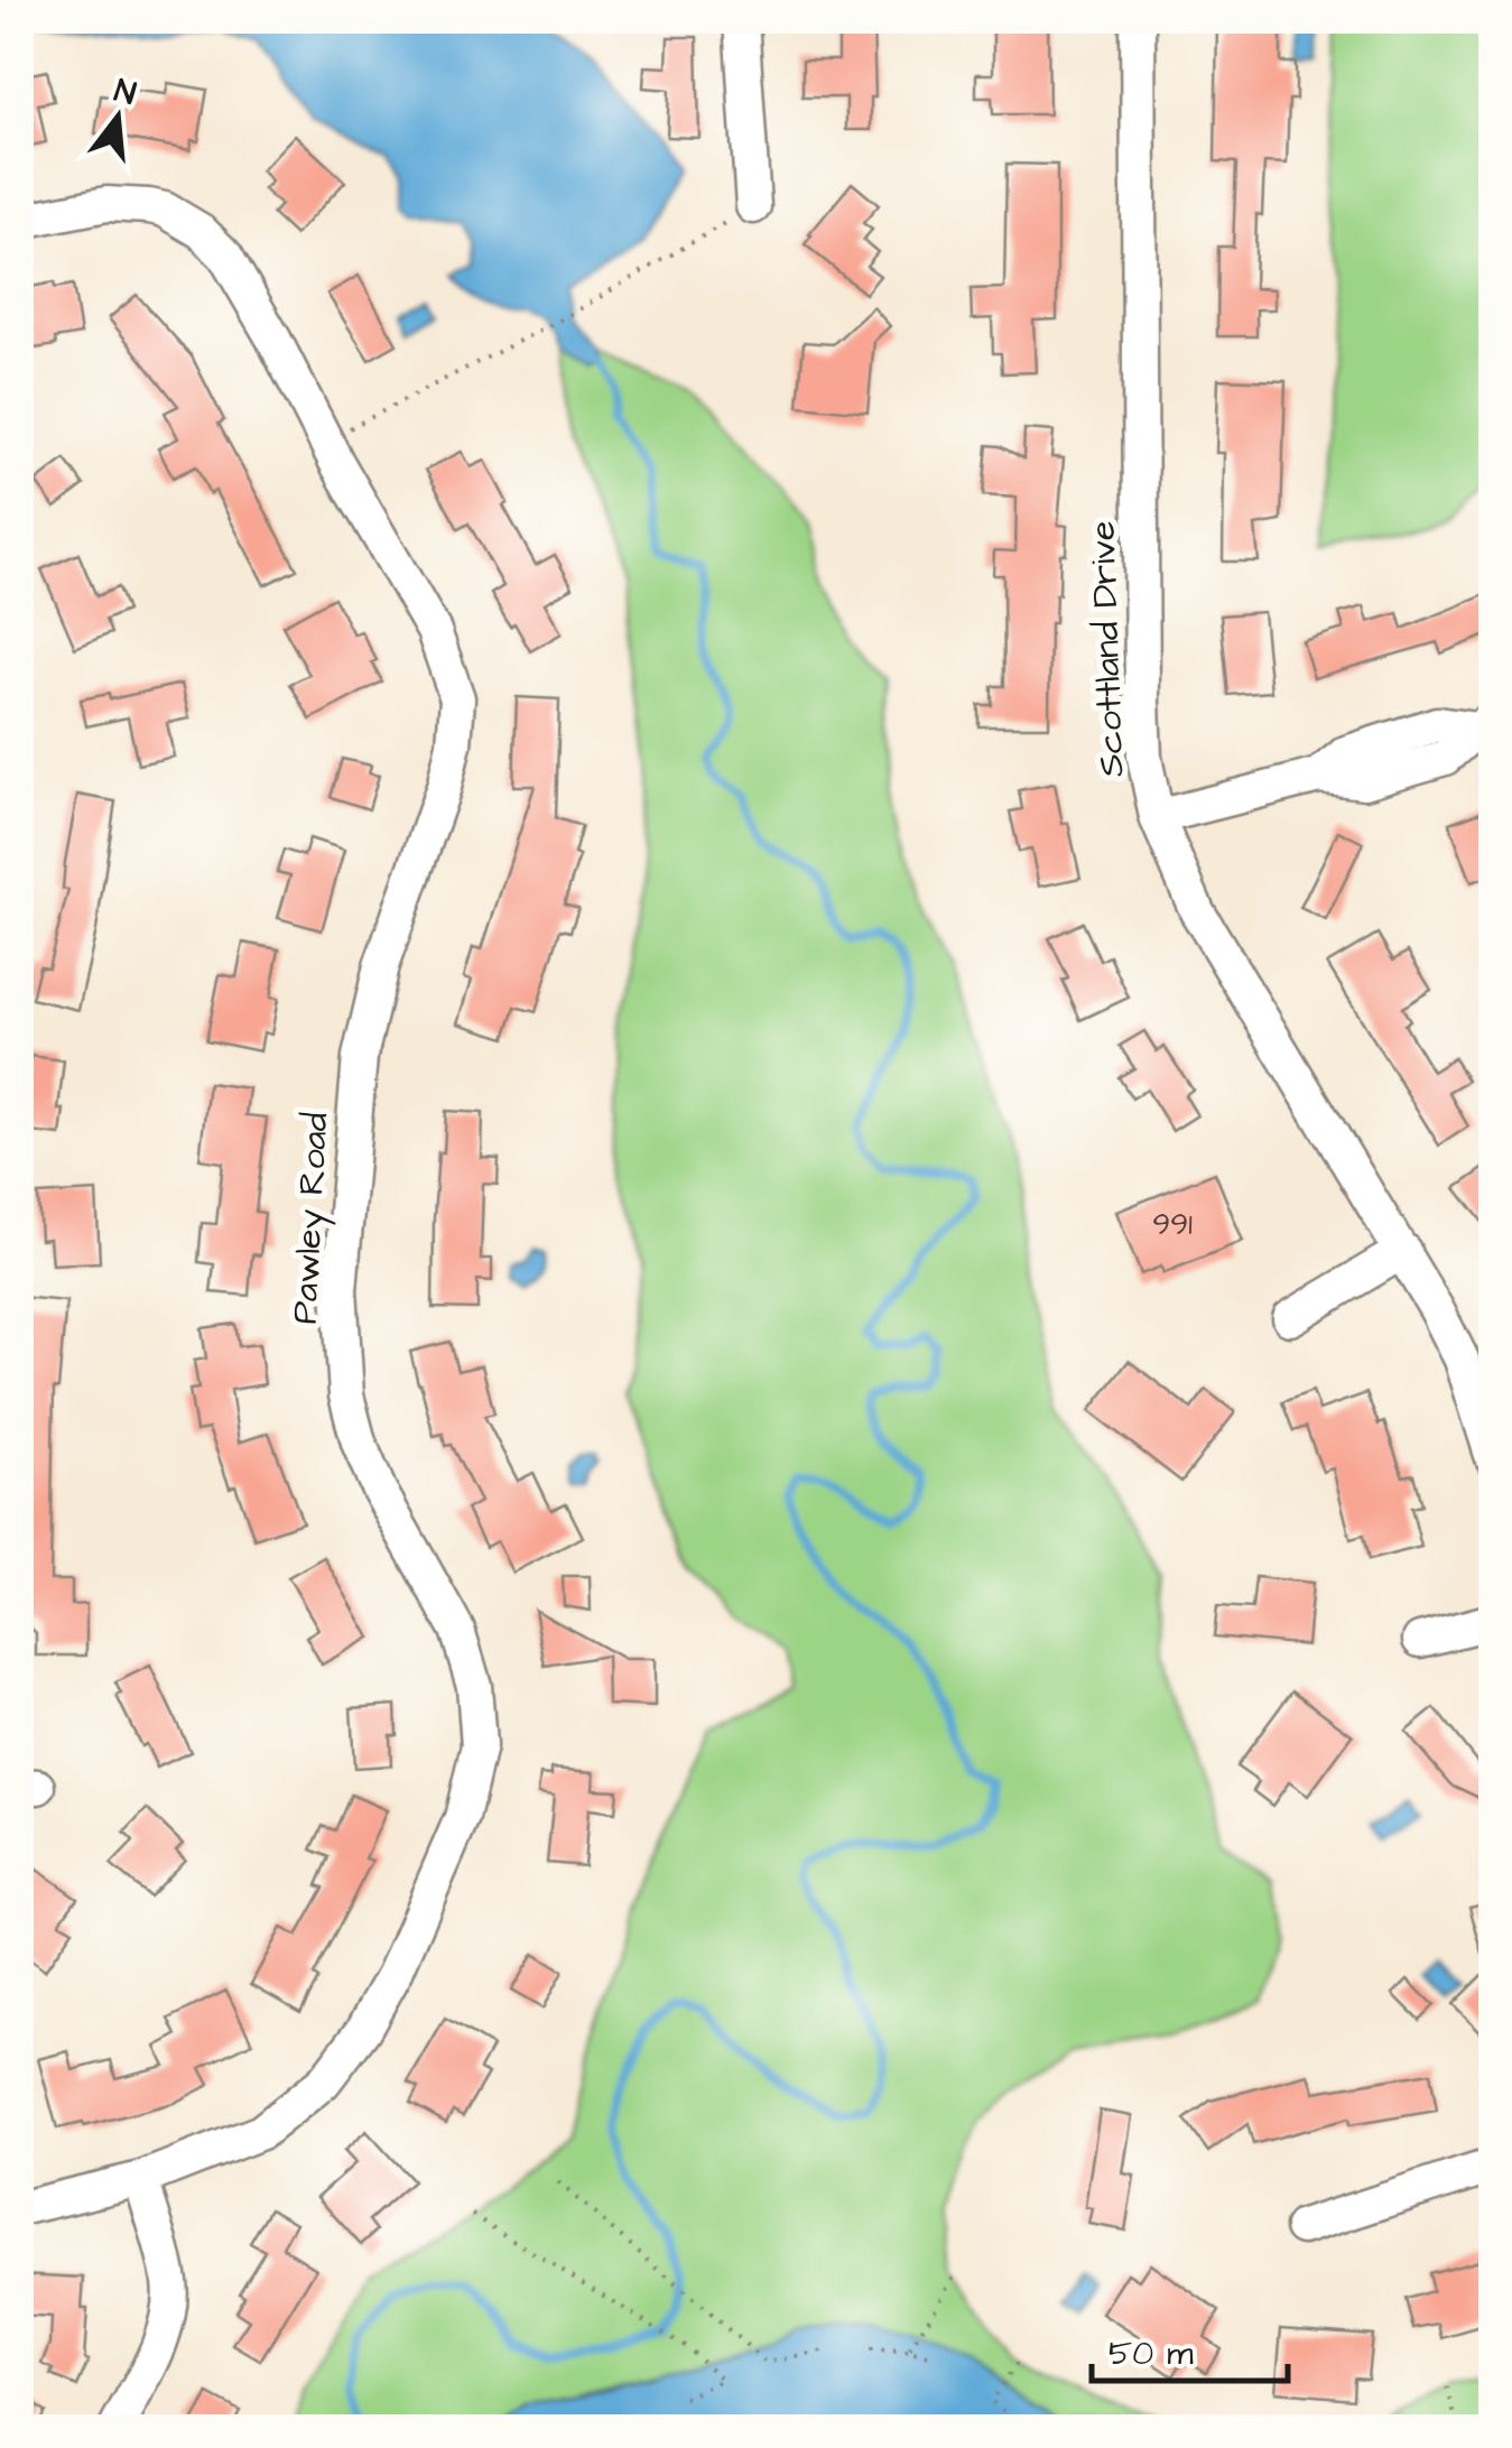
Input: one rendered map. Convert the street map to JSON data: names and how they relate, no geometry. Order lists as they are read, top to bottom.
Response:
{
  "streets": {
    "street": ["Scottland Drive", "Pawley Road"]
  },
  "house_numbers": ["991"],
  "scale_bar": "50 m",
  "north": "top"
}
